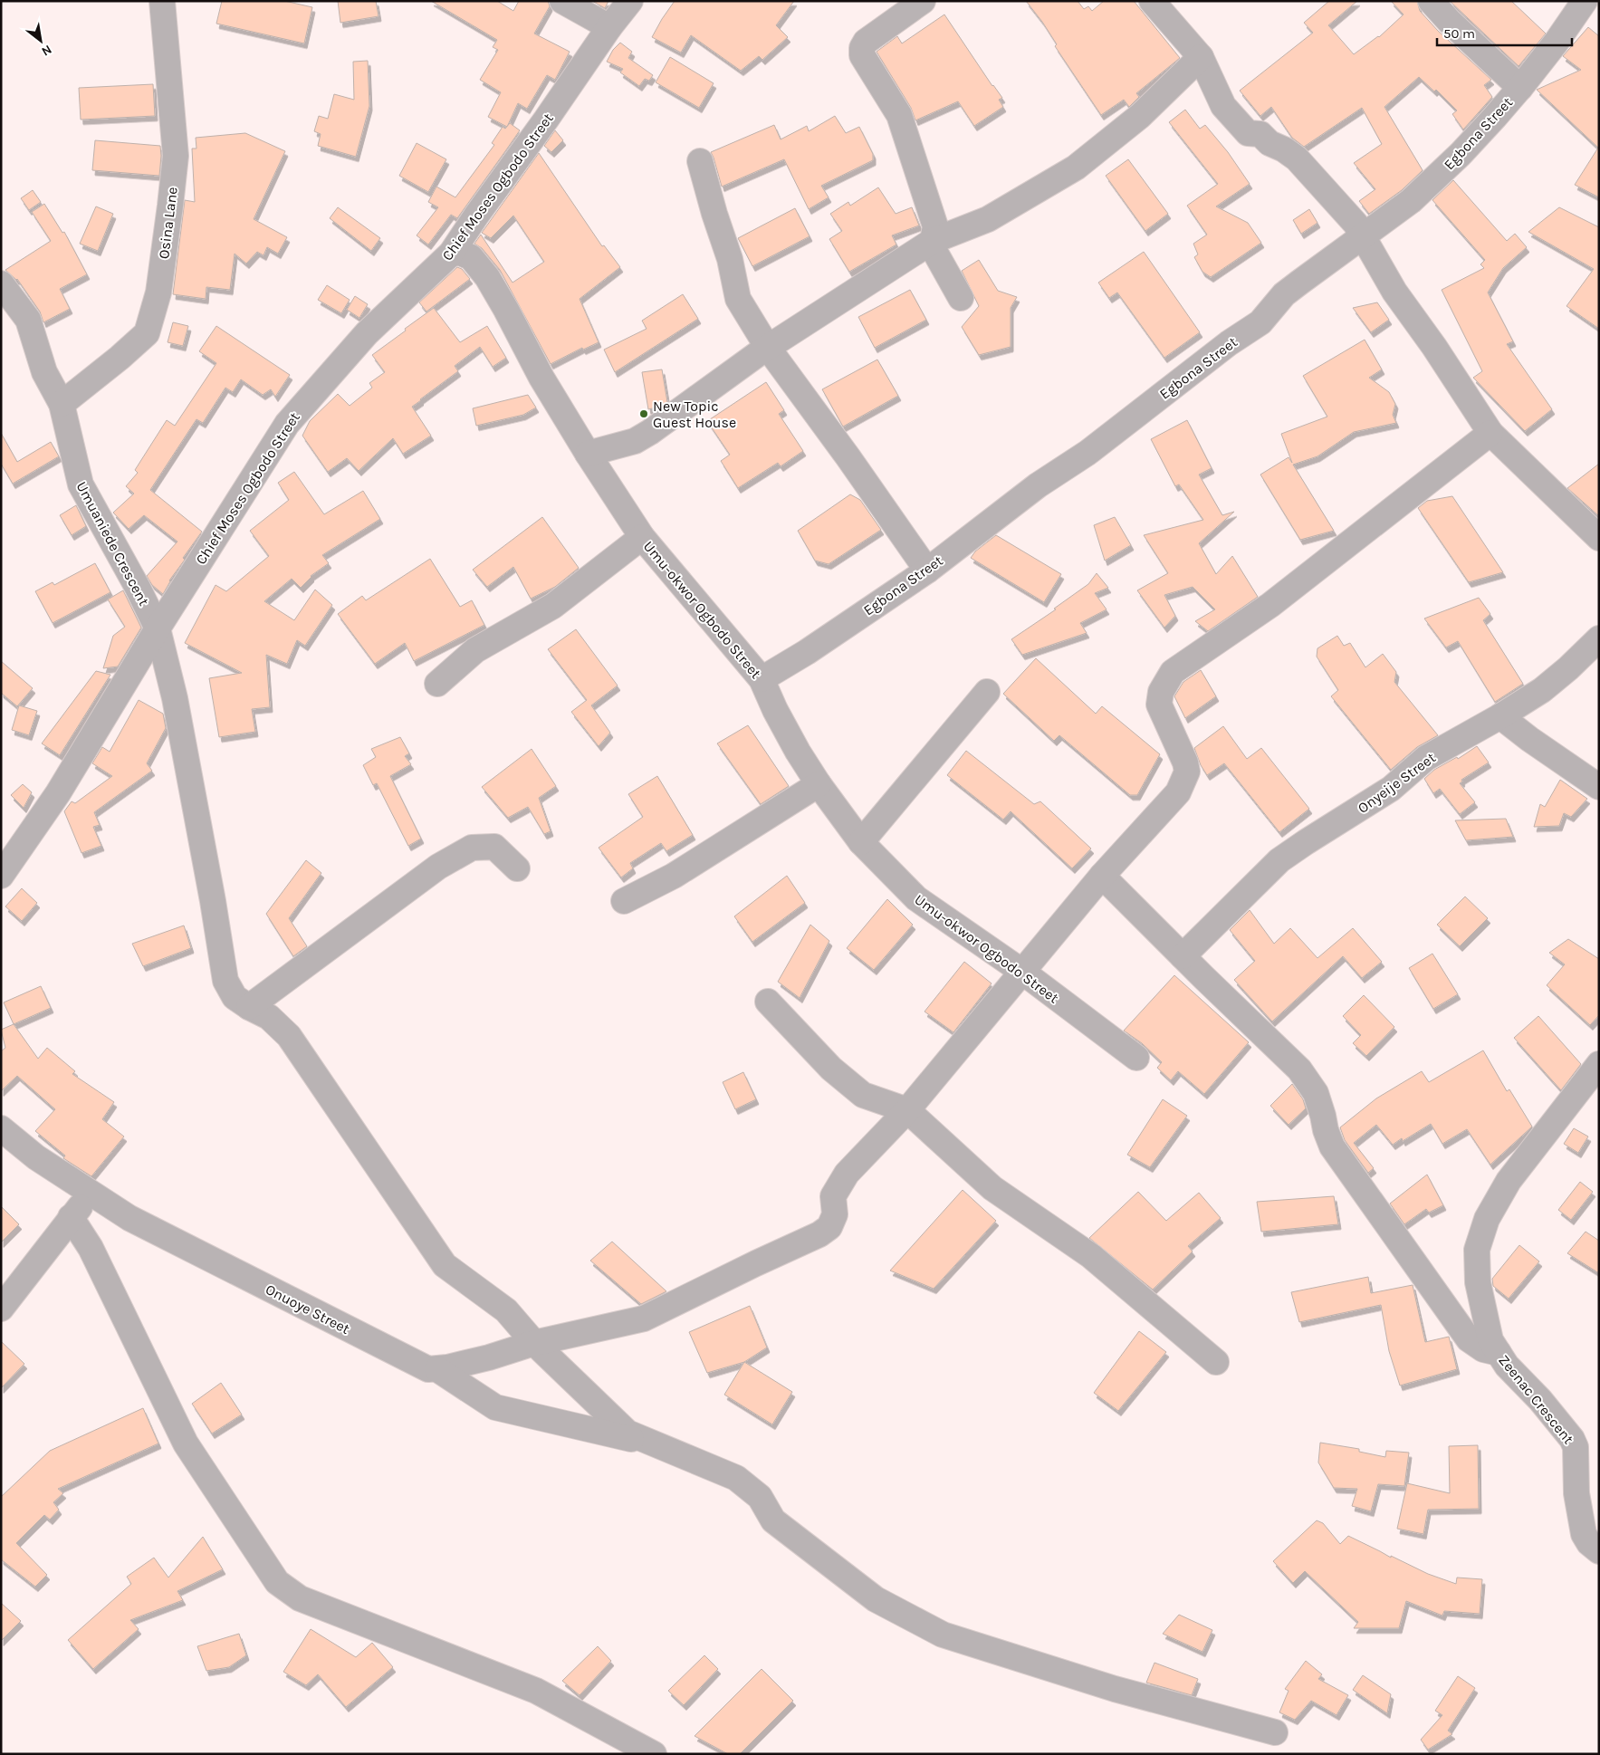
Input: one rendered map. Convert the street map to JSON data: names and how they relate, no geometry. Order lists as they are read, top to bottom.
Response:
{
  "streets": {
    "street": [
      "Egbona Street",
      "Chief Moses Ogbodo Street",
      "Osina Lane",
      "Umuaniede Crescent",
      "Umu-okwor Ogbodo Street",
      "Onyeije Street",
      "Onuoye Street",
      "Zeenac Crescent"
    ]
  },
  "crossings": [
    ["Egbona Street", "Umu-okwor Ogbodo Street"],
    ["Chief Moses Ogbodo Street", "Umuaniede Crescent"],
    ["Chief Moses Ogbodo Street", "Umu-okwor Ogbodo Street"],
    ["Osina Lane", "Umuaniede Crescent"],
    ["Umuaniede Crescent", "Onuoye Street"],
    ["Umu-okwor Ogbodo Street", "Onuoye Street"]
  ],
  "places": ["New Topic Guest House"],
  "scale_bar": "50 m",
  "north": "bottom right"
}
